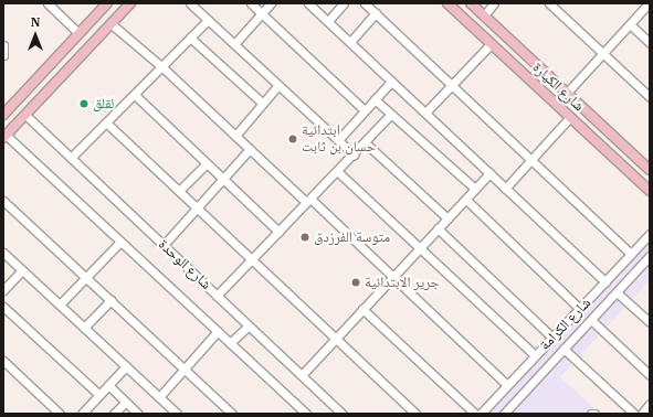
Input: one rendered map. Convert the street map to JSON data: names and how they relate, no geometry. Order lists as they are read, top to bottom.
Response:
{
  "streets": {
    "main road": ["شارع الكيارة"],
    "street": ["شارع الوحدة", "شارع الكرامة"]
  },
  "places": [
    "لقلق",
    "ابتدائية حسان بن ثابت",
    "متوسة الفرزدق",
    "جرير الابتدائية"
  ],
  "north": "top"
}
